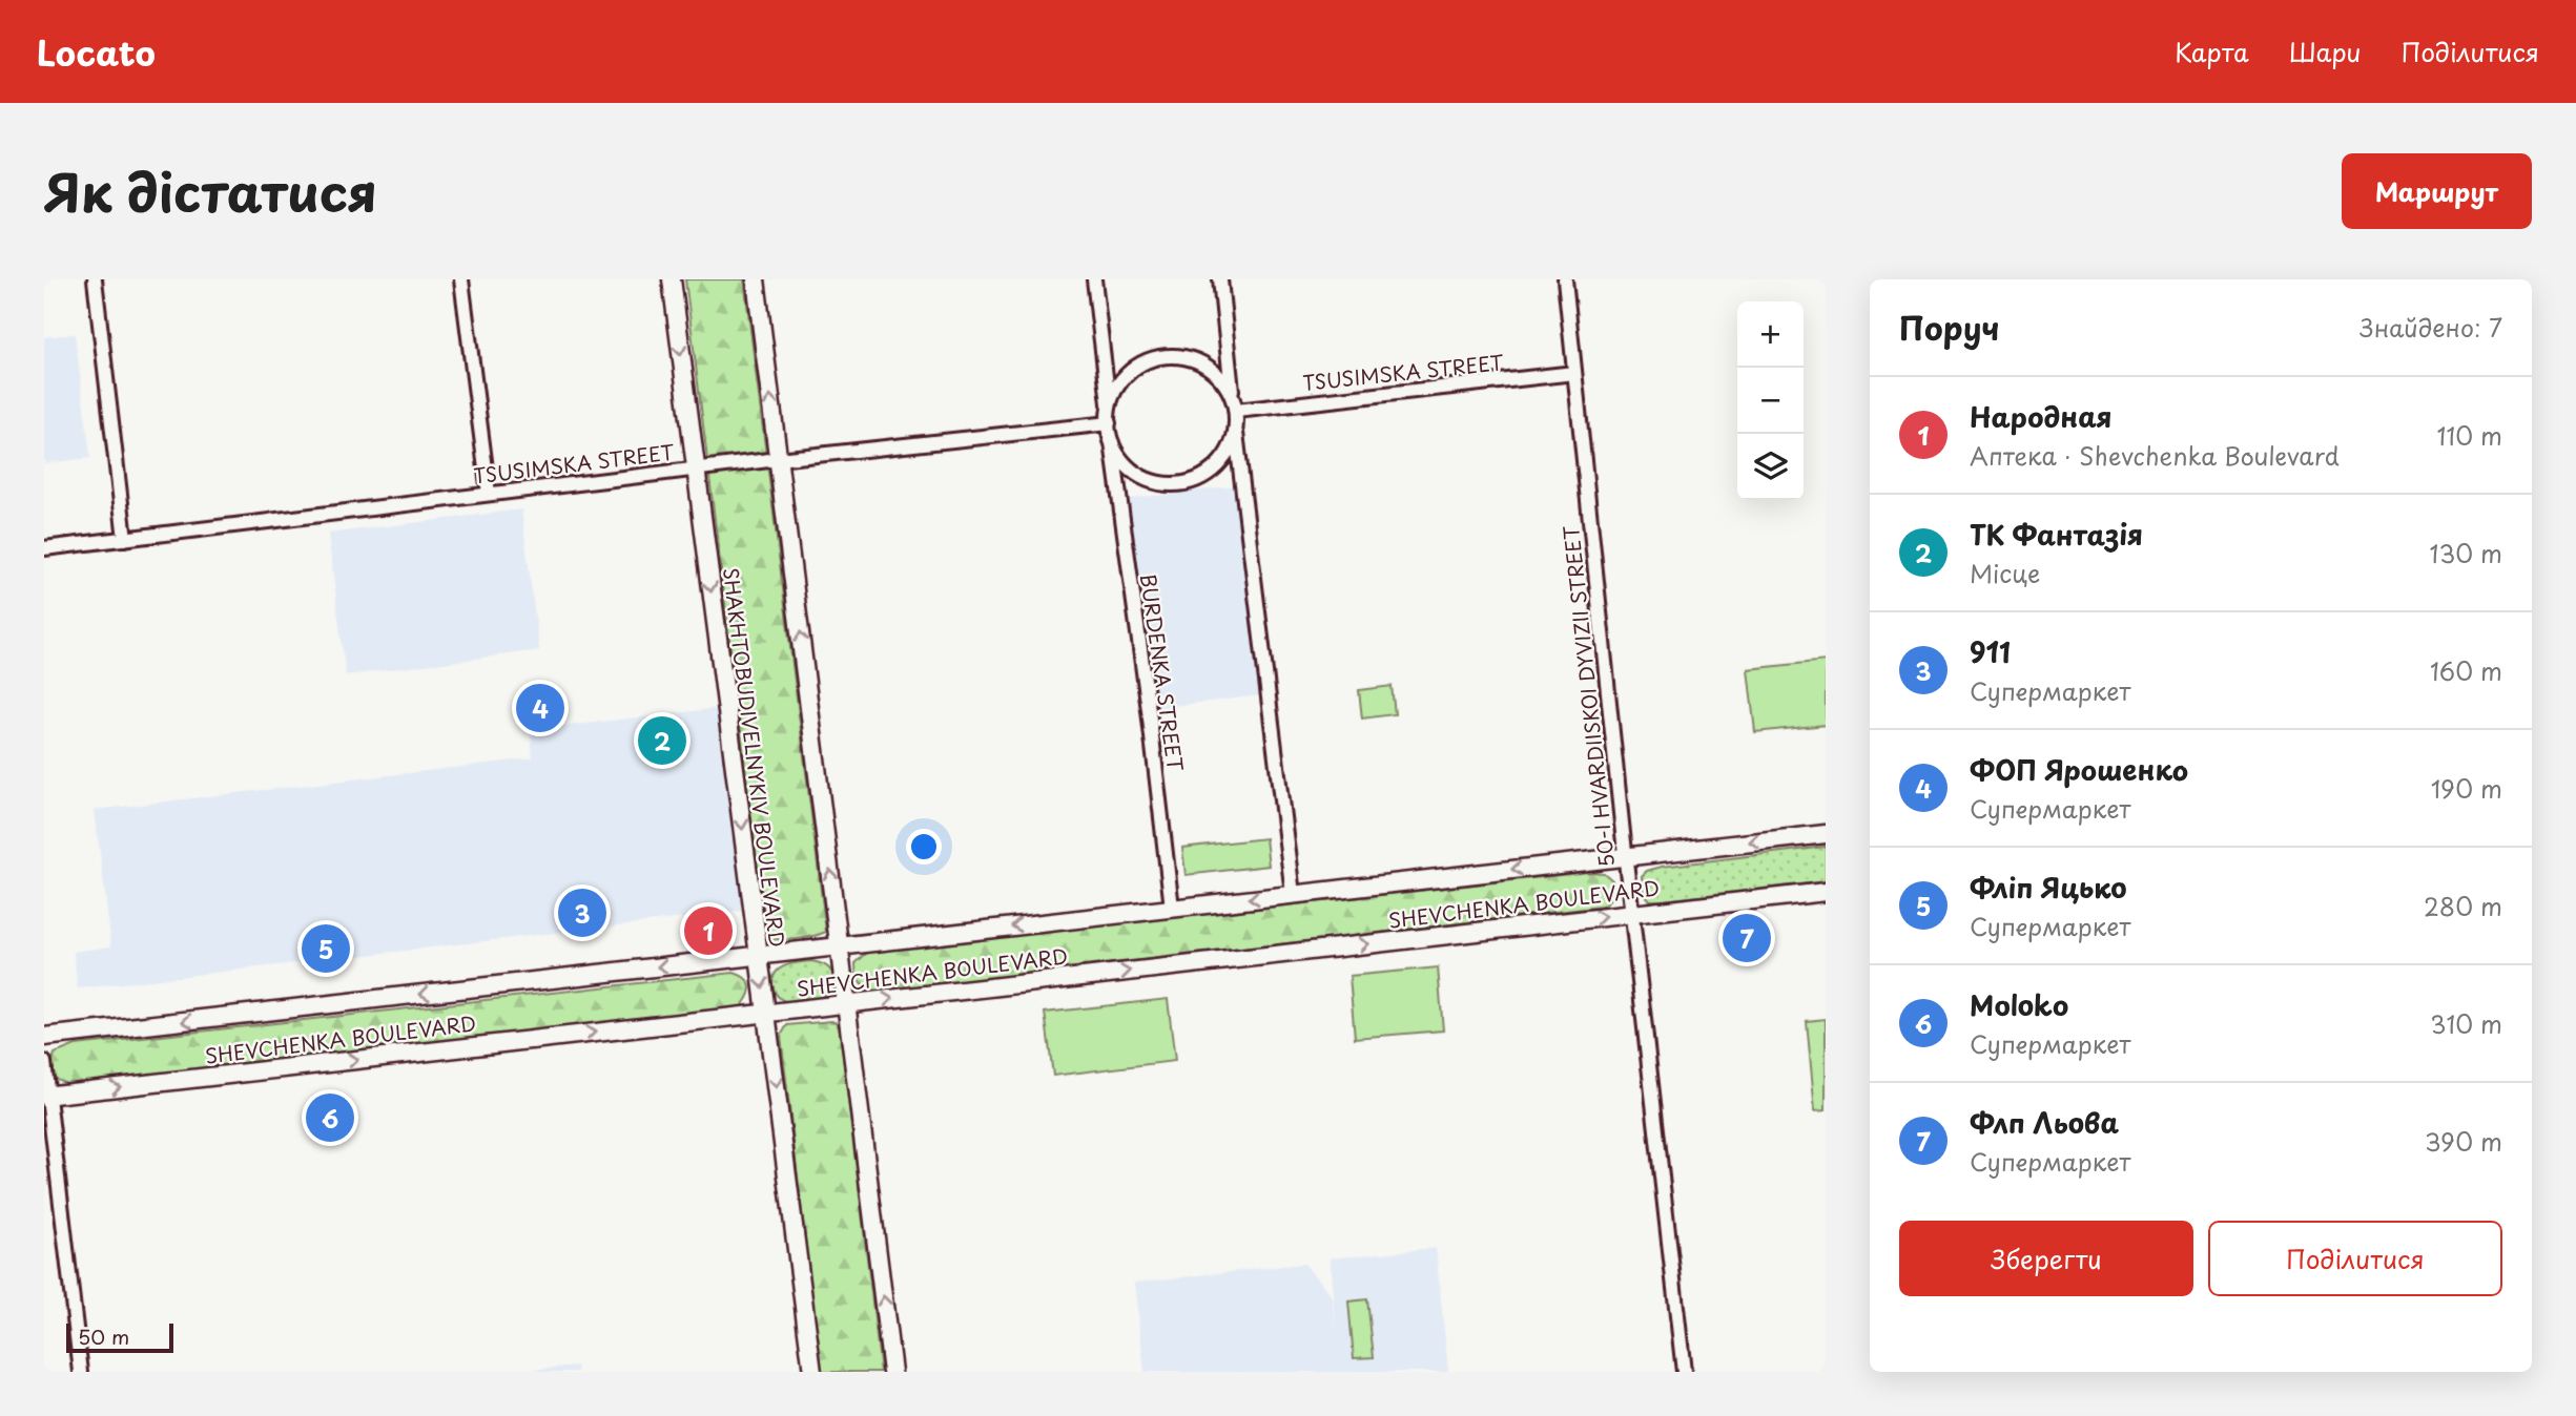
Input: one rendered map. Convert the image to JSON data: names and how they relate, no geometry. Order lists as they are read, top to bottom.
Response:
{
  "streets": {
    "main road": ["SHAKHTOBUDIVELNYKIV BOULEVARD", "SHEVCHENKA BOULEVARD"],
    "street": ["TSUSIMSKA STREET", "BURDENKA STREET", "50-I HVARDIISKOI DYVIZII STREET"]
  },
  "crossings": [
    ["TSUSIMSKA STREET", "BURDENKA STREET"],
    ["TSUSIMSKA STREET", "50-I HVARDIISKOI DYVIZII STREET"],
    ["TSUSIMSKA STREET", "SHAKHTOBUDIVELNYKIV BOULEVARD"],
    ["BURDENKA STREET", "SHEVCHENKA BOULEVARD"],
    ["50-I HVARDIISKOI DYVIZII STREET", "SHEVCHENKA BOULEVARD"],
    ["SHAKHTOBUDIVELNYKIV BOULEVARD", "SHEVCHENKA BOULEVARD"]
  ],
  "scale_bar": "50 m",
  "page": {
    "header": "Locato",
    "nav": ["Карта", "Шари", "Поділитися"],
    "title": "Як дістатися",
    "buttons": [
      "Маршрут",
      ["Зберегти", "Поділитися"]
    ],
    "heading": ["Поруч", "Знайдено: 7"],
    "map_buttons": ["+", "−"],
    "list": [
      {
        "mark": "1",
        "name": "Народная",
        "note": "Аптека · Shevchenka Boulevard",
        "value": "110 m"
      },
      {
        "mark": "2",
        "name": "ТК Фантазія",
        "note": "Місце",
        "value": "130 m"
      },
      {
        "mark": "3",
        "name": "911",
        "note": "Супермаркет",
        "value": "160 m"
      },
      {
        "mark": "4",
        "name": "ФОП Ярошенко",
        "note": "Супермаркет",
        "value": "190 m"
      },
      {
        "mark": "5",
        "name": "Фліп Яцько",
        "note": "Супермаркет",
        "value": "280 m"
      },
      {
        "mark": "6",
        "name": "Moloko",
        "note": "Супермаркет",
        "value": "310 m"
      },
      {
        "mark": "7",
        "name": "Флп Льова",
        "note": "Супермаркет",
        "value": "390 m"
      }
    ],
    "pins": [
      "4",
      "2",
      "3",
      "1",
      "7",
      "5",
      "6"
    ],
    "scale": "50 m"
  }
}
